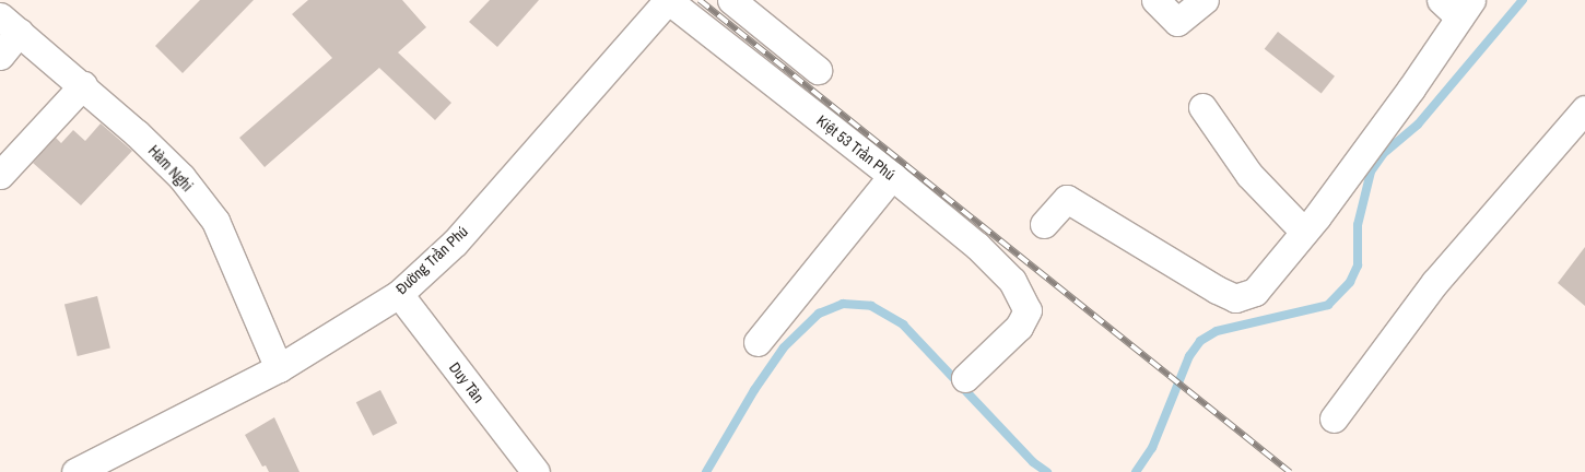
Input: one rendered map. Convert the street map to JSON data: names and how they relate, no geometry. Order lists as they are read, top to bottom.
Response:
{
  "streets": {
    "street": [
      "Kiệt 53 Trần Phú",
      "Hàm Nghi",
      "Đường Trần Phú",
      "Duy Tân"
    ]
  },
  "crossings": [
    ["Kiệt 53 Trần Phú", "Đường Trần Phú"],
    ["Hàm Nghi", "Đường Trần Phú"],
    ["Đường Trần Phú", "Duy Tân"]
  ]
}
